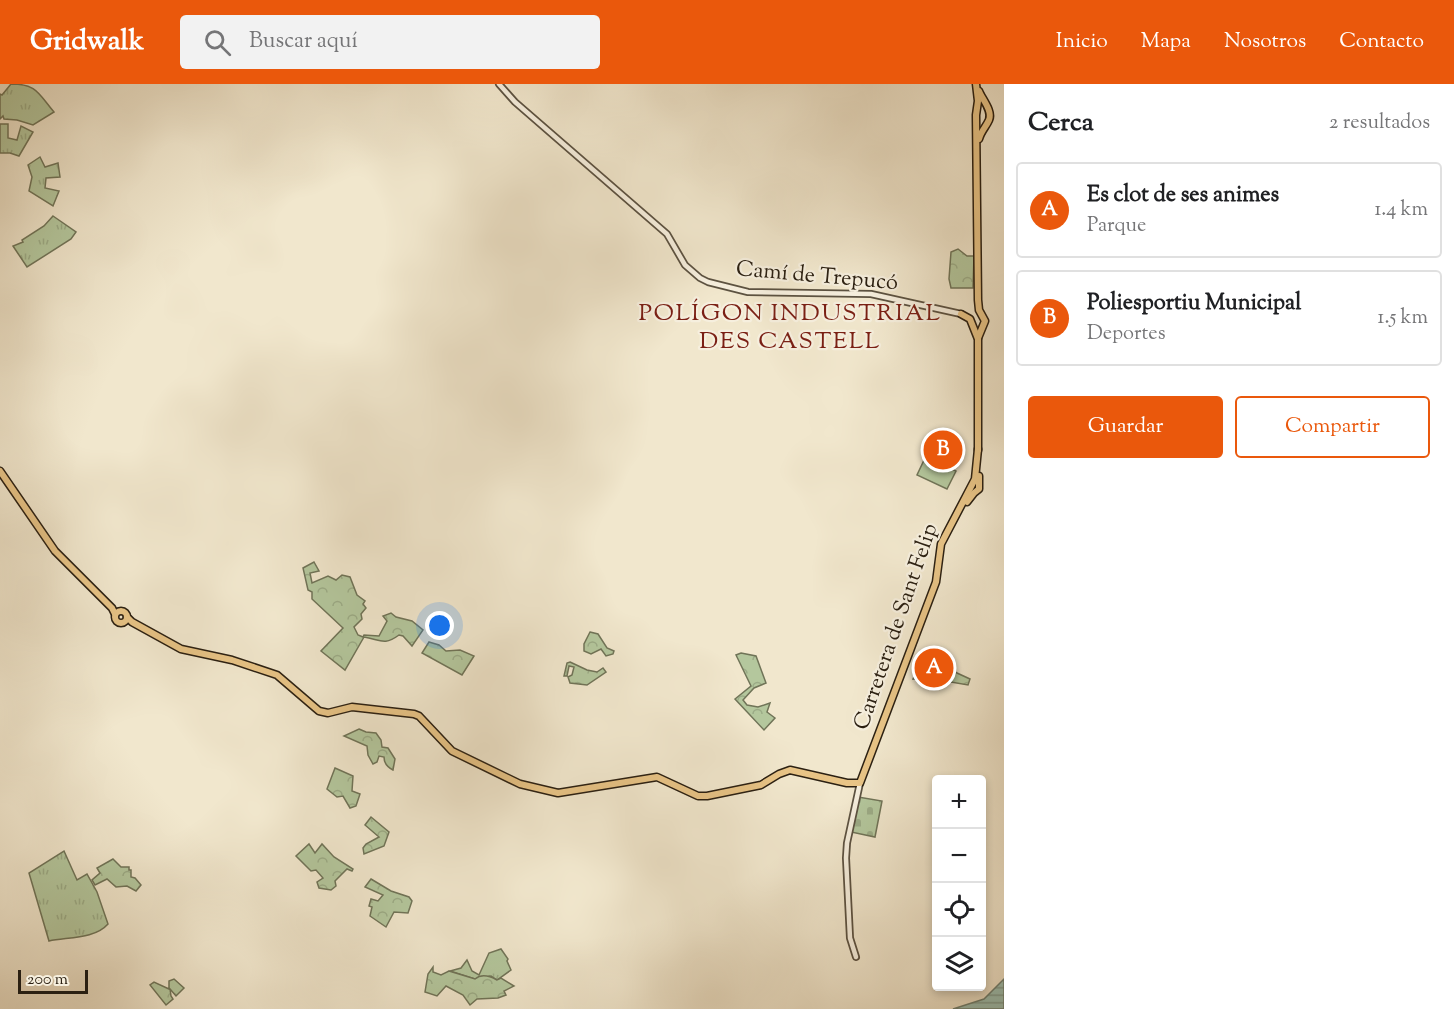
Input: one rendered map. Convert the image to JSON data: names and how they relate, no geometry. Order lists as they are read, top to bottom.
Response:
{
  "streets": {
    "main road": ["Carretera de Sant Felip"],
    "street": ["Camí de Trepucó"]
  },
  "districts": ["POLÍGON INDUSTRIAL DES CASTELL"],
  "scale_bar": "200 m",
  "page": {
    "header": "Gridwalk",
    "search": "Buscar aquí",
    "nav": [
      "Inicio",
      "Mapa",
      "Nosotros",
      "Contacto"
    ],
    "heading": ["Cerca", "2 resultados"],
    "list": [
      {
        "mark": "A",
        "name": "Es clot de ses animes",
        "note": "Parque",
        "value": "1.4 km"
      },
      {
        "mark": "B",
        "name": "Poliesportiu Municipal",
        "note": "Deportes",
        "value": "1.5 km"
      }
    ],
    "buttons": ["Guardar", "Compartir"],
    "pins": ["B", "A"],
    "map_buttons": ["+", "−"],
    "scale": "200 m"
  }
}
